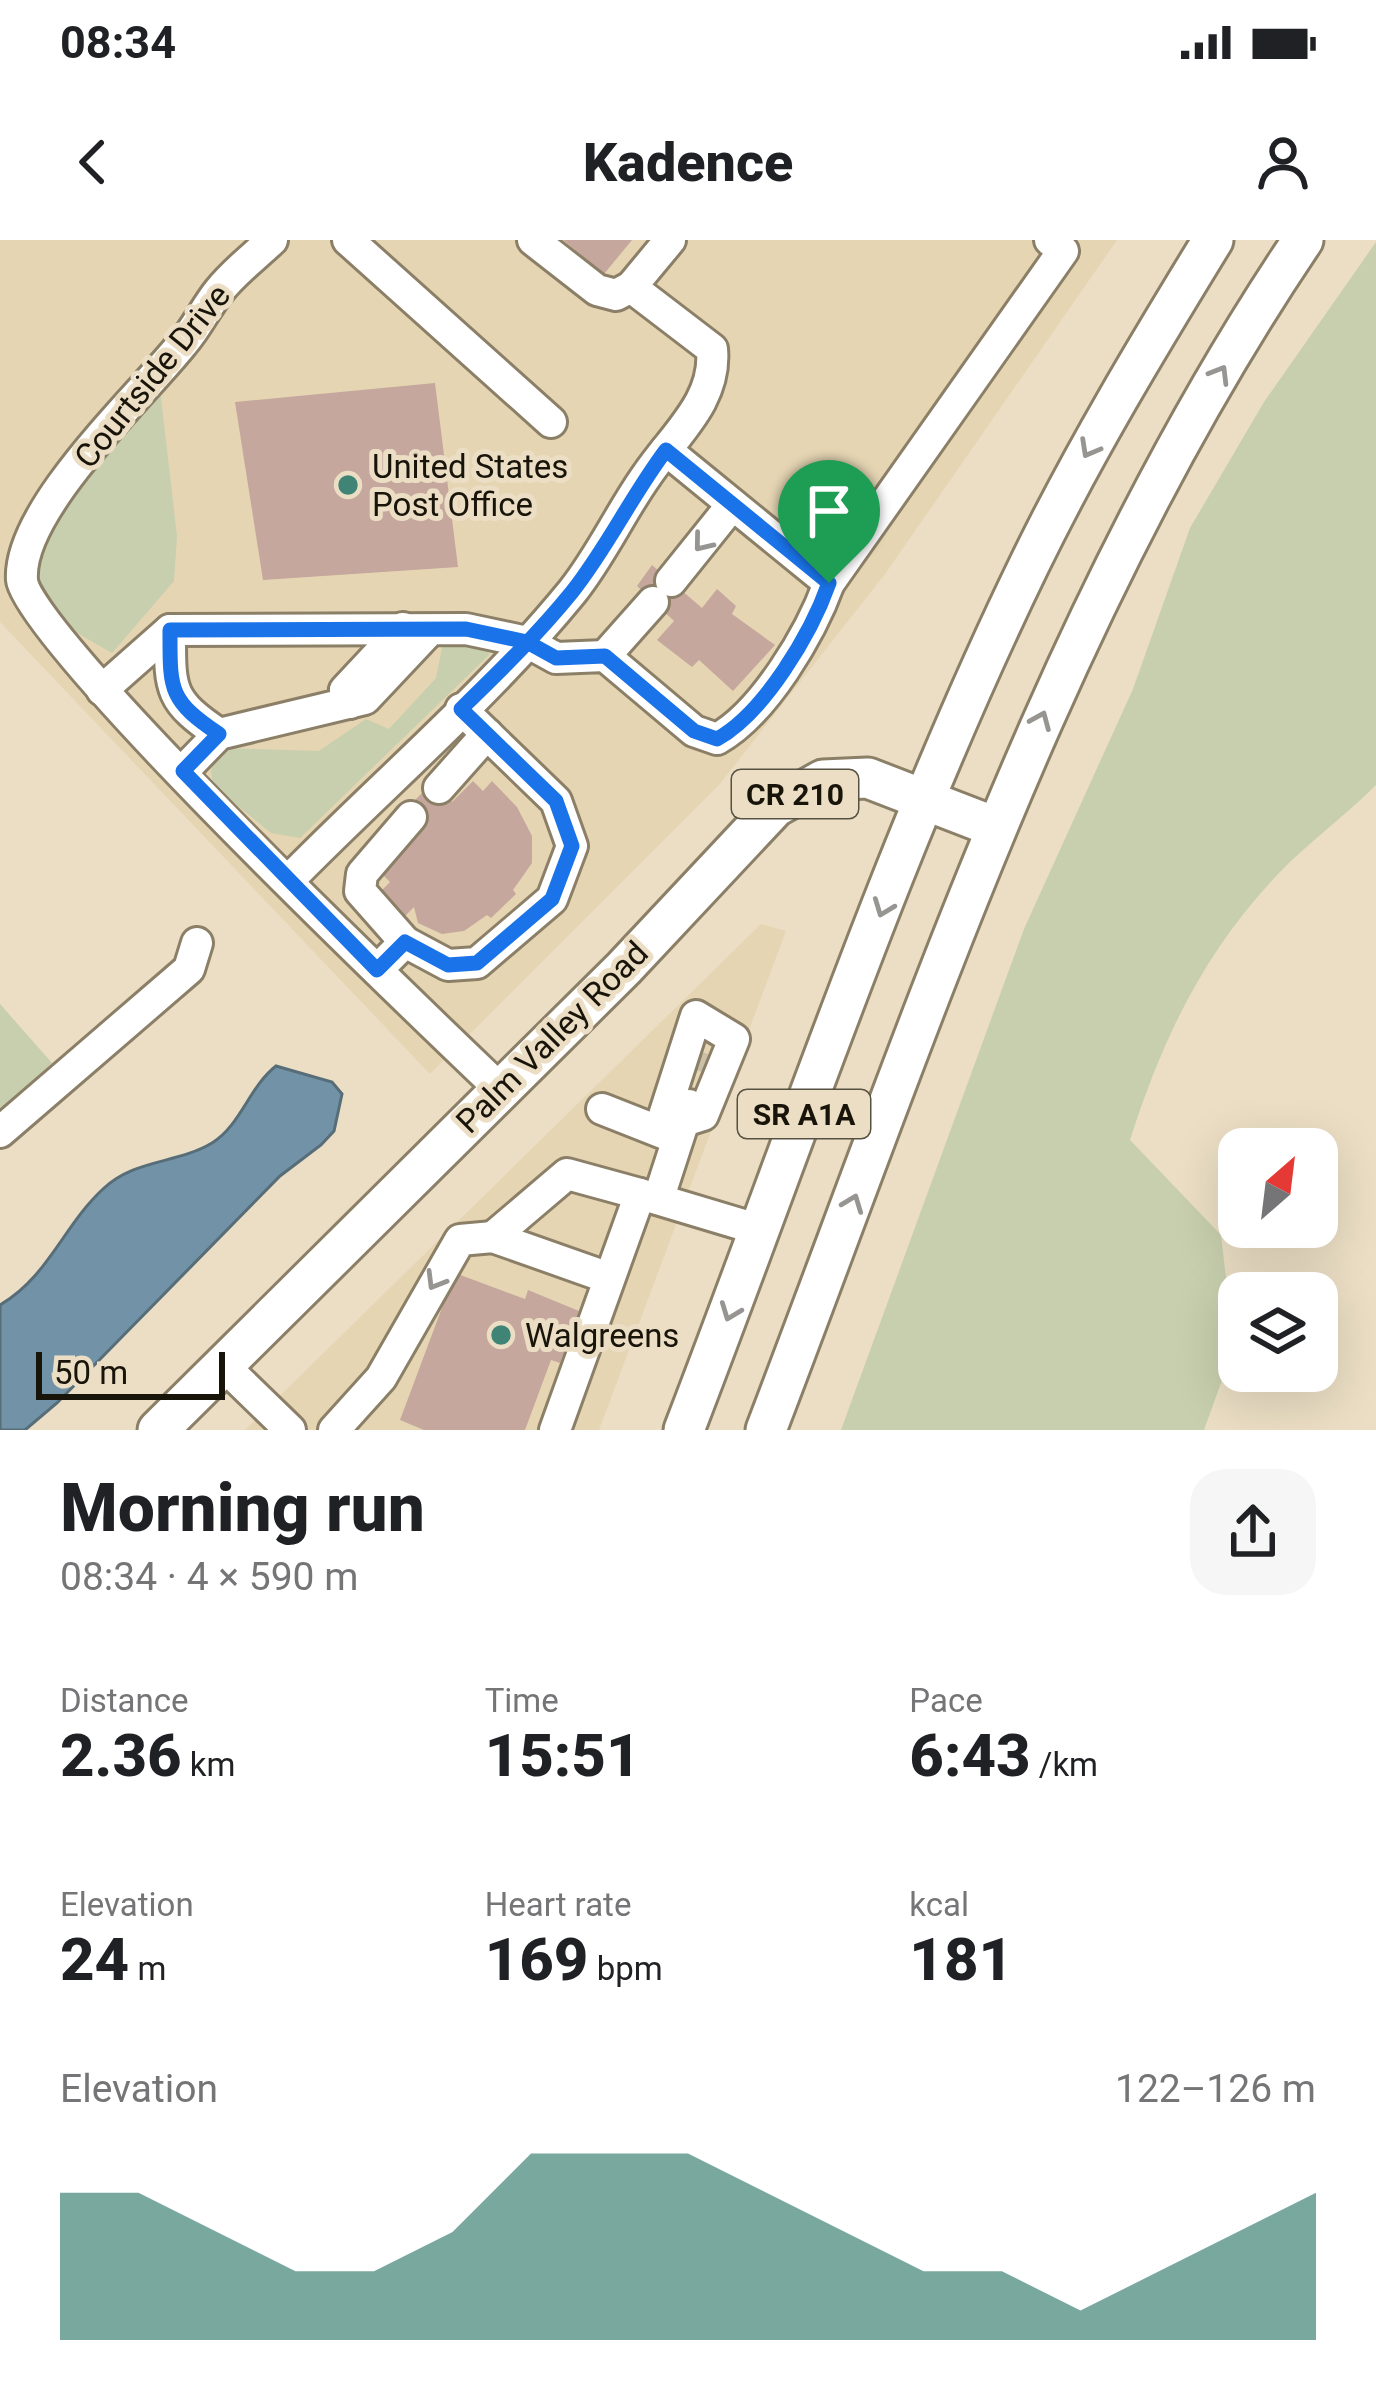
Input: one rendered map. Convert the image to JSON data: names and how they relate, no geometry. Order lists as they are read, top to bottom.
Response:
{
  "streets": {
    "main road": ["CR 210", "Palm Valley Road", "SR A1A"],
    "street": ["Courtside Drive"]
  },
  "crossings": [
    ["Palm Valley Road", "SR A1A"]
  ],
  "places": ["United States Post Office", "Walgreens"],
  "scale_bar": "50 m",
  "north": "top right",
  "page": {
    "status": "08:34",
    "header": "Kadence",
    "scale": "50 m",
    "heading": ["Morning run", "08:34 · 4 × 590 m"],
    "stats": [
      ["Distance", "2.36 km"],
      ["Time", "15:51"],
      ["Pace", "6:43 /km"],
      ["Elevation", "24 m"],
      ["Heart rate", "169 bpm"],
      ["kcal", "181"]
    ],
    "chart": ["Elevation", "122–126 m"]
  }
}
